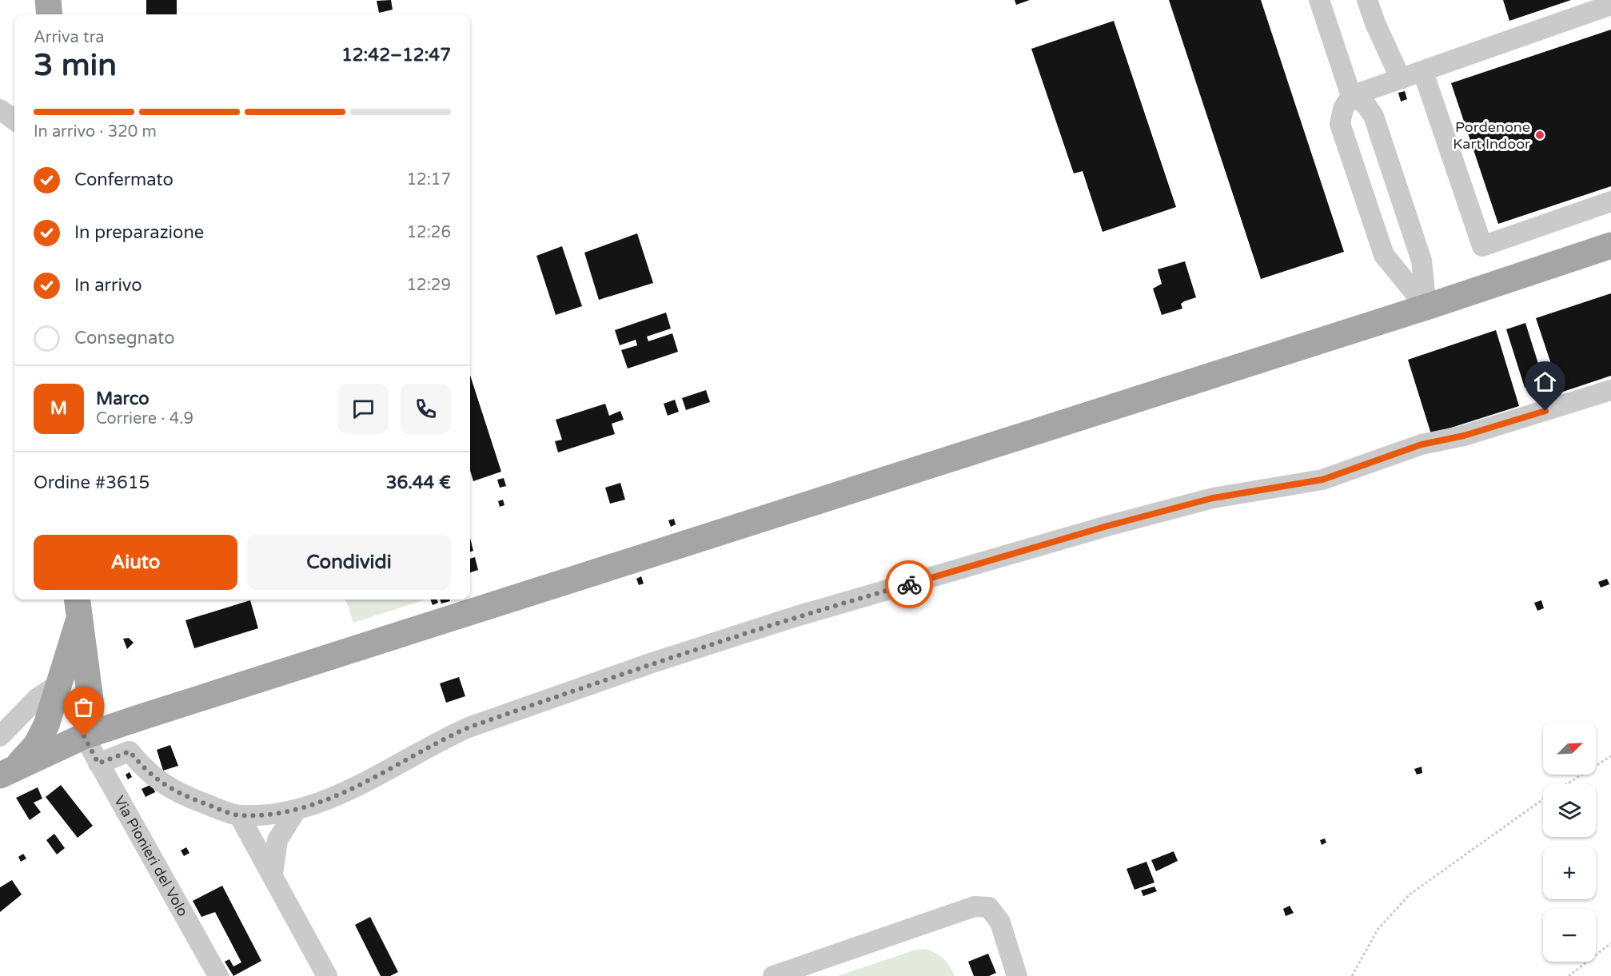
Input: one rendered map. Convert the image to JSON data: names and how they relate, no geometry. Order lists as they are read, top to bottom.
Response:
{
  "streets": {
    "street": ["Via Pionieri del Volo"]
  },
  "places": ["Pordenone Kart Indoor"],
  "north": "top right",
  "page": {
    "heading": ["3 min", "Arriva tra", "12:42–12:47"],
    "panel": [
      "Marco",
      "Corriere · 4.9",
      "Ordine #3615",
      "36.44 €"
    ],
    "bar": "In arrivo · 320 m",
    "list": [
      ["Confermato", "12:17"],
      ["In preparazione", "12:26"],
      ["In arrivo", "12:29"],
      "Consegnato"
    ],
    "round": "M",
    "buttons": ["Aiuto", "Condividi"],
    "map_buttons": ["+", "−"]
  }
}
